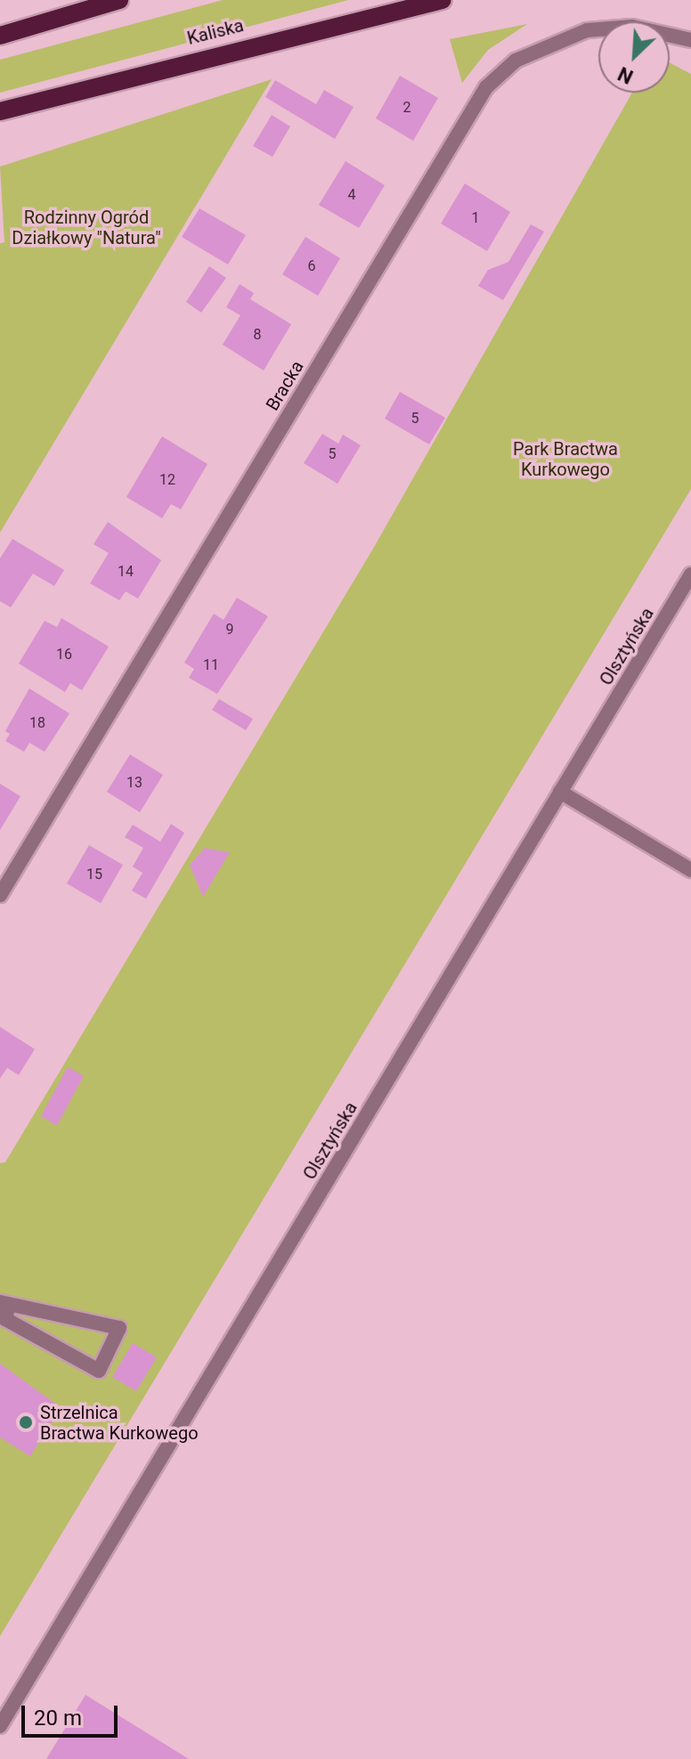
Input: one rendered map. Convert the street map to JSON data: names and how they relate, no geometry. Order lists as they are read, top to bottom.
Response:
{
  "streets": {
    "main road": ["Kaliska"],
    "street": ["Bracka", "Olsztyńska"]
  },
  "parks": ["Rodzinny Ogród Działkowy \"Natura\"", "Park Bractwa Kurkowego"],
  "places": ["Strzelnica Bractwa Kurkowego"],
  "house_numbers": [
    "2",
    "4",
    "1",
    "6",
    "8",
    "5",
    "5",
    "12",
    "14",
    "9",
    "16",
    "11",
    "18",
    "13",
    "15"
  ],
  "scale_bar": "20 m",
  "north": "bottom left"
}
